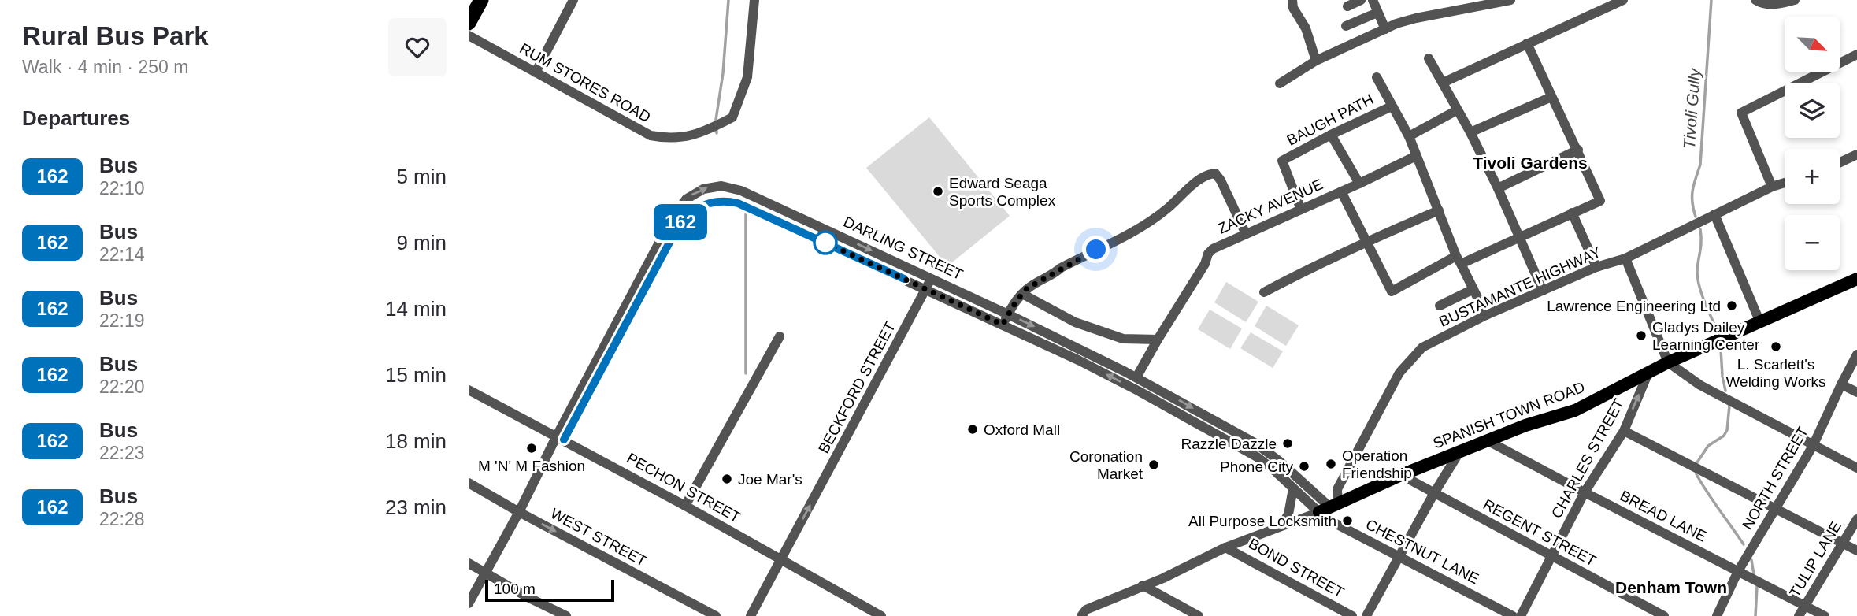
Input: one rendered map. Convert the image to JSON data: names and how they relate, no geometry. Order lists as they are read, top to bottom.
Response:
{
  "streets": {
    "main road": ["SPANISH TOWN ROAD"],
    "street": [
      "RUM STORES ROAD",
      "BAUGH PATH",
      "ZACKY AVENUE",
      "DARLING STREET",
      "BUSTAMANTE HIGHWAY",
      "BECKFORD STREET",
      "CHARLES STREET",
      "NORTH STREET",
      "PECHON STREET",
      "BREAD LANE",
      "REGENT STREET",
      "WEST STREET",
      "CHESTNUT LANE",
      "TULIP LANE",
      "BOND STREET"
    ]
  },
  "crossings": [
    ["BAUGH PATH", "ZACKY AVENUE"],
    ["ZACKY AVENUE", "DARLING STREET"],
    ["DARLING STREET", "BUSTAMANTE HIGHWAY"],
    ["DARLING STREET", "BECKFORD STREET"],
    ["DARLING STREET", "SPANISH TOWN ROAD"],
    ["DARLING STREET", "PECHON STREET"],
    ["DARLING STREET", "WEST STREET"],
    ["DARLING STREET", "CHESTNUT LANE"],
    ["BUSTAMANTE HIGHWAY", "SPANISH TOWN ROAD"],
    ["BUSTAMANTE HIGHWAY", "CHESTNUT LANE"],
    ["BECKFORD STREET", "PECHON STREET"],
    ["SPANISH TOWN ROAD", "CHARLES STREET"],
    ["SPANISH TOWN ROAD", "BREAD LANE"],
    ["SPANISH TOWN ROAD", "REGENT STREET"],
    ["SPANISH TOWN ROAD", "CHESTNUT LANE"],
    ["SPANISH TOWN ROAD", "BOND STREET"],
    ["CHARLES STREET", "BREAD LANE"],
    ["CHARLES STREET", "REGENT STREET"],
    ["NORTH STREET", "BREAD LANE"],
    ["BREAD LANE", "TULIP LANE"]
  ],
  "one_way": ["BECKFORD STREET"],
  "districts": ["Tivoli Gardens", "Denham Town"],
  "water": ["Tivoli Gully"],
  "places": [
    "Edward Seaga Sports Complex",
    "Lawrence Engineering Ltd",
    "Gladys Dailey Learning Center",
    "L. Scarlett's Welding Works",
    "Oxford Mall",
    "Razzle Dazzle",
    "M 'N' M Fashion",
    "Operation Friendship",
    "Coronation Market",
    "Phone City",
    "Joe Mar's",
    "All Purpose Locksmith"
  ],
  "lines": ["bus line 162"],
  "scale_bar": "100 m",
  "north": "bottom right",
  "page": {
    "heading": [
      ["Rural Bus Park", "Walk · 4 min · 250 m"],
      "Departures"
    ],
    "on_map": "162",
    "map_buttons": ["+", "−"],
    "list": [
      {
        "mark": "162",
        "name": "Bus",
        "note": "22:10",
        "value": "5 min"
      },
      {
        "mark": "162",
        "name": "Bus",
        "note": "22:14",
        "value": "9 min"
      },
      {
        "mark": "162",
        "name": "Bus",
        "note": "22:19",
        "value": "14 min"
      },
      {
        "mark": "162",
        "name": "Bus",
        "note": "22:20",
        "value": "15 min"
      },
      {
        "mark": "162",
        "name": "Bus",
        "note": "22:23",
        "value": "18 min"
      },
      {
        "mark": "162",
        "name": "Bus",
        "note": "22:28",
        "value": "23 min"
      }
    ],
    "scale": "100 m"
  }
}
